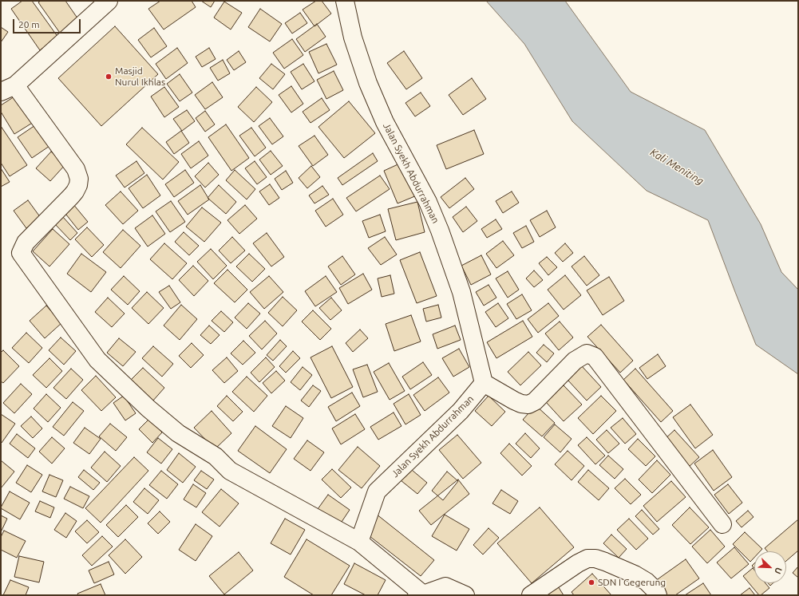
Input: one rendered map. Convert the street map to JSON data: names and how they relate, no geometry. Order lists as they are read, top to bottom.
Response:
{
  "streets": {
    "street": ["Jalan Syekh Abdurrahman"]
  },
  "water": ["Kali Meniting"],
  "places": ["Masjid Nurul Ikhlas", "SDN I Gegerung"],
  "scale_bar": "20 m",
  "north": "bottom right"
}
